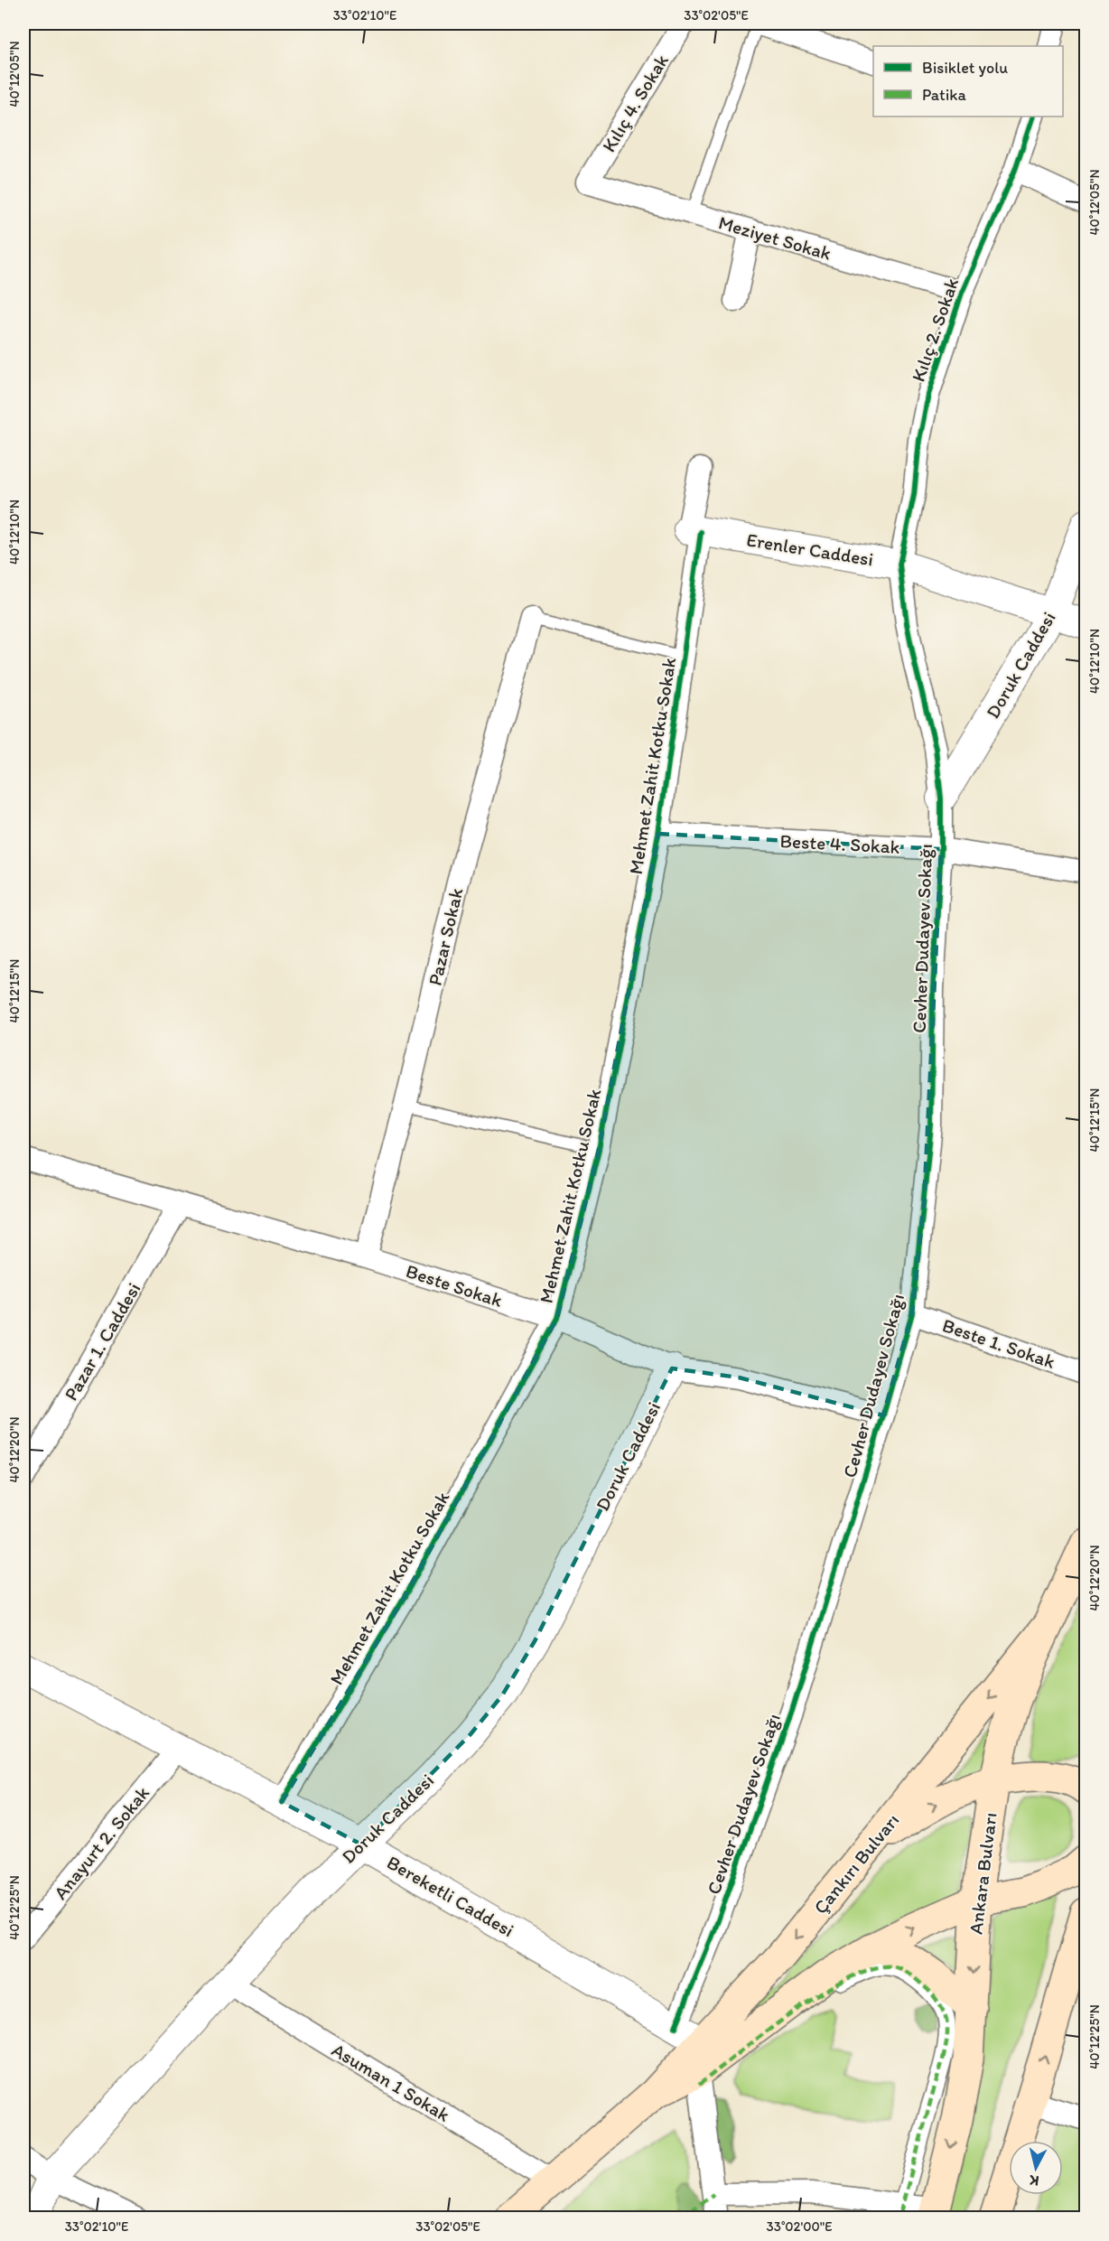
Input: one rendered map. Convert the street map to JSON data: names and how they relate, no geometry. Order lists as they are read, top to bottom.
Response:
{
  "streets": {
    "main road": ["Çankırı Bulvarı", "Ankara Bulvarı"],
    "street": [
      "Kılıç 4. Sokak",
      "Meziyet Sokak",
      "Kılıç 2. Sokak",
      "Erenler Caddesi",
      "Doruk Caddesi",
      "Mehmet Zahit Kotku Sokak",
      "Beste 4. Sokak",
      "Pazar Sokak",
      "Cevher Dudayev Sokağı",
      "Beste Sokak",
      "Pazar 1. Caddesi",
      "Beste 1. Sokak",
      "Anayurt 2. Sokak",
      "Bereketli Caddesi",
      "Asuman 1 Sokak"
    ]
  },
  "crossings": [
    ["Kılıç 4. Sokak", "Meziyet Sokak"],
    ["Meziyet Sokak", "Kılıç 2. Sokak"],
    ["Kılıç 2. Sokak", "Erenler Caddesi"],
    ["Kılıç 2. Sokak", "Cevher Dudayev Sokağı"],
    ["Erenler Caddesi", "Doruk Caddesi"],
    ["Erenler Caddesi", "Mehmet Zahit Kotku Sokak"],
    ["Erenler Caddesi", "Cevher Dudayev Sokağı"],
    ["Doruk Caddesi", "Cevher Dudayev Sokağı"],
    ["Doruk Caddesi", "Beste Sokak"],
    ["Doruk Caddesi", "Bereketli Caddesi"],
    ["Doruk Caddesi", "Asuman 1 Sokak"],
    ["Mehmet Zahit Kotku Sokak", "Beste 4. Sokak"],
    ["Mehmet Zahit Kotku Sokak", "Beste Sokak"],
    ["Mehmet Zahit Kotku Sokak", "Bereketli Caddesi"],
    ["Beste 4. Sokak", "Cevher Dudayev Sokağı"],
    ["Pazar Sokak", "Beste Sokak"],
    ["Cevher Dudayev Sokağı", "Beste Sokak"],
    ["Cevher Dudayev Sokağı", "Beste 1. Sokak"],
    ["Cevher Dudayev Sokağı", "Bereketli Caddesi"],
    ["Beste Sokak", "Pazar 1. Caddesi"],
    ["Anayurt 2. Sokak", "Bereketli Caddesi"],
    ["Çankırı Bulvarı", "Ankara Bulvarı"],
    ["Çankırı Bulvarı", "Bereketli Caddesi"],
    ["Çankırı Bulvarı", "Asuman 1 Sokak"]
  ],
  "legend": ["Bisiklet yolu", "Patika"],
  "north": "bottom",
  "coordinates": [
    "33°02'10\"E",
    "33°02'05\"E",
    "40°12'05\"N",
    "40°12'10\"N",
    "40°12'15\"N",
    "40°12'20\"N",
    "40°12'25\"N",
    "33°02'00\"E"
  ]
}
